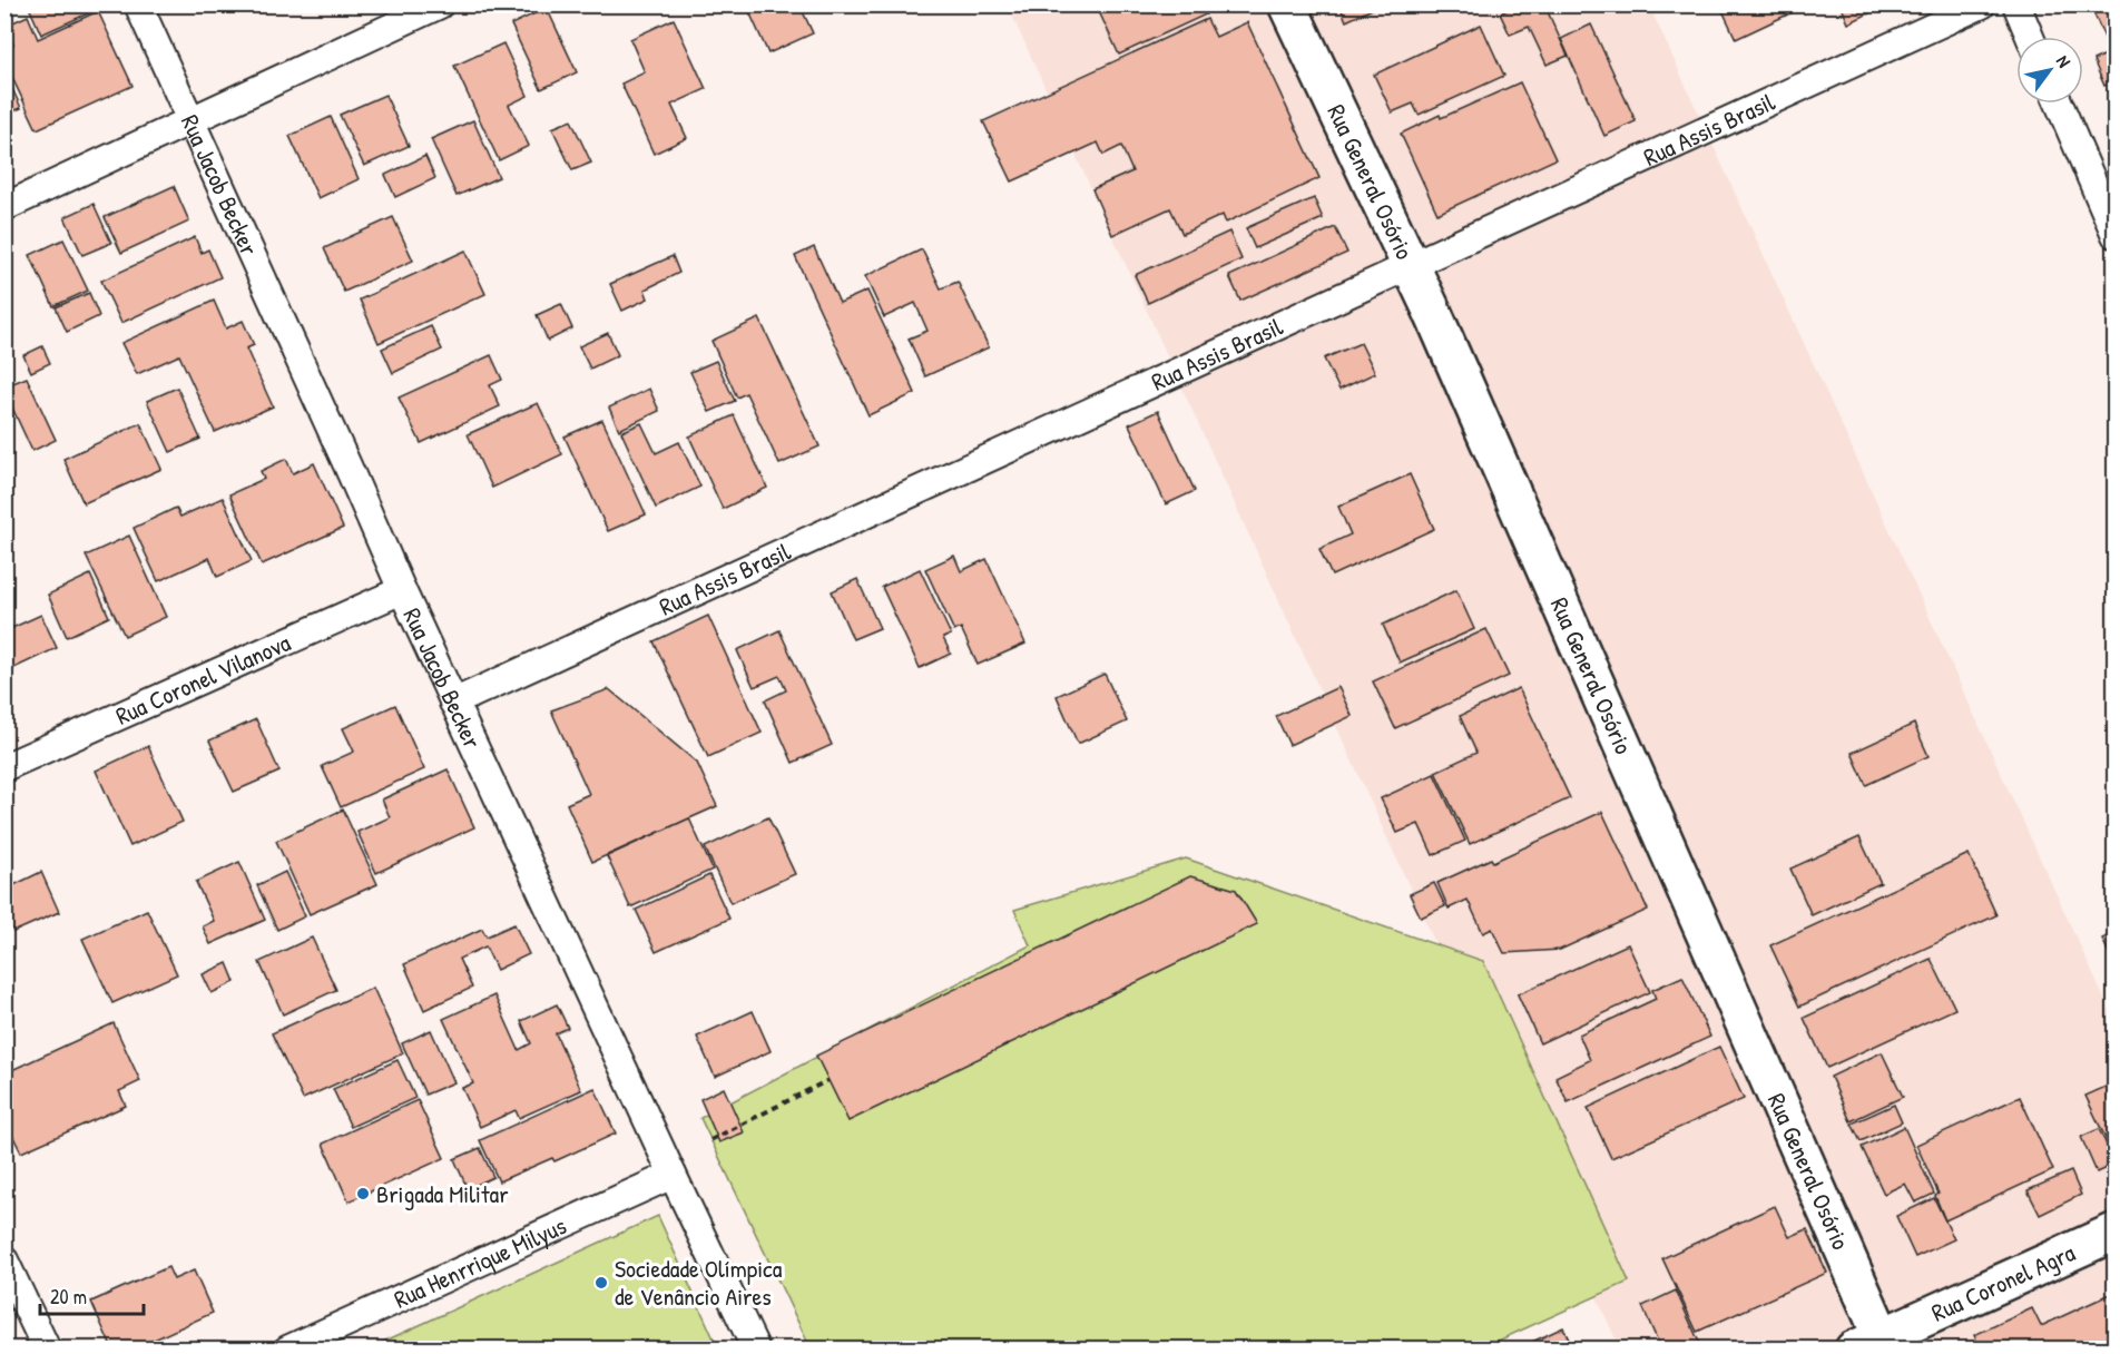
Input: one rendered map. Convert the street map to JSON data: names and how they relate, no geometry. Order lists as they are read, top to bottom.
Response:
{
  "streets": {
    "main road": ["Rua General Osório", "Rua Coronel Agra"],
    "street": [
      "Rua Assis Brasil",
      "Rua Jacob Becker",
      "Rua Coronel Vilanova",
      "Rua Henrrique Milyus"
    ]
  },
  "crossings": [
    ["Rua Assis Brasil", "Rua General Osório"],
    ["Rua Assis Brasil", "Rua Jacob Becker"],
    ["Rua General Osório", "Rua Coronel Agra"],
    ["Rua Jacob Becker", "Rua Coronel Vilanova"],
    ["Rua Jacob Becker", "Rua Henrrique Milyus"]
  ],
  "places": ["Brigada Militar", "Sociedade Olímpica de Venâncio Aires"],
  "scale_bar": "20 m",
  "north": "top right"
}
